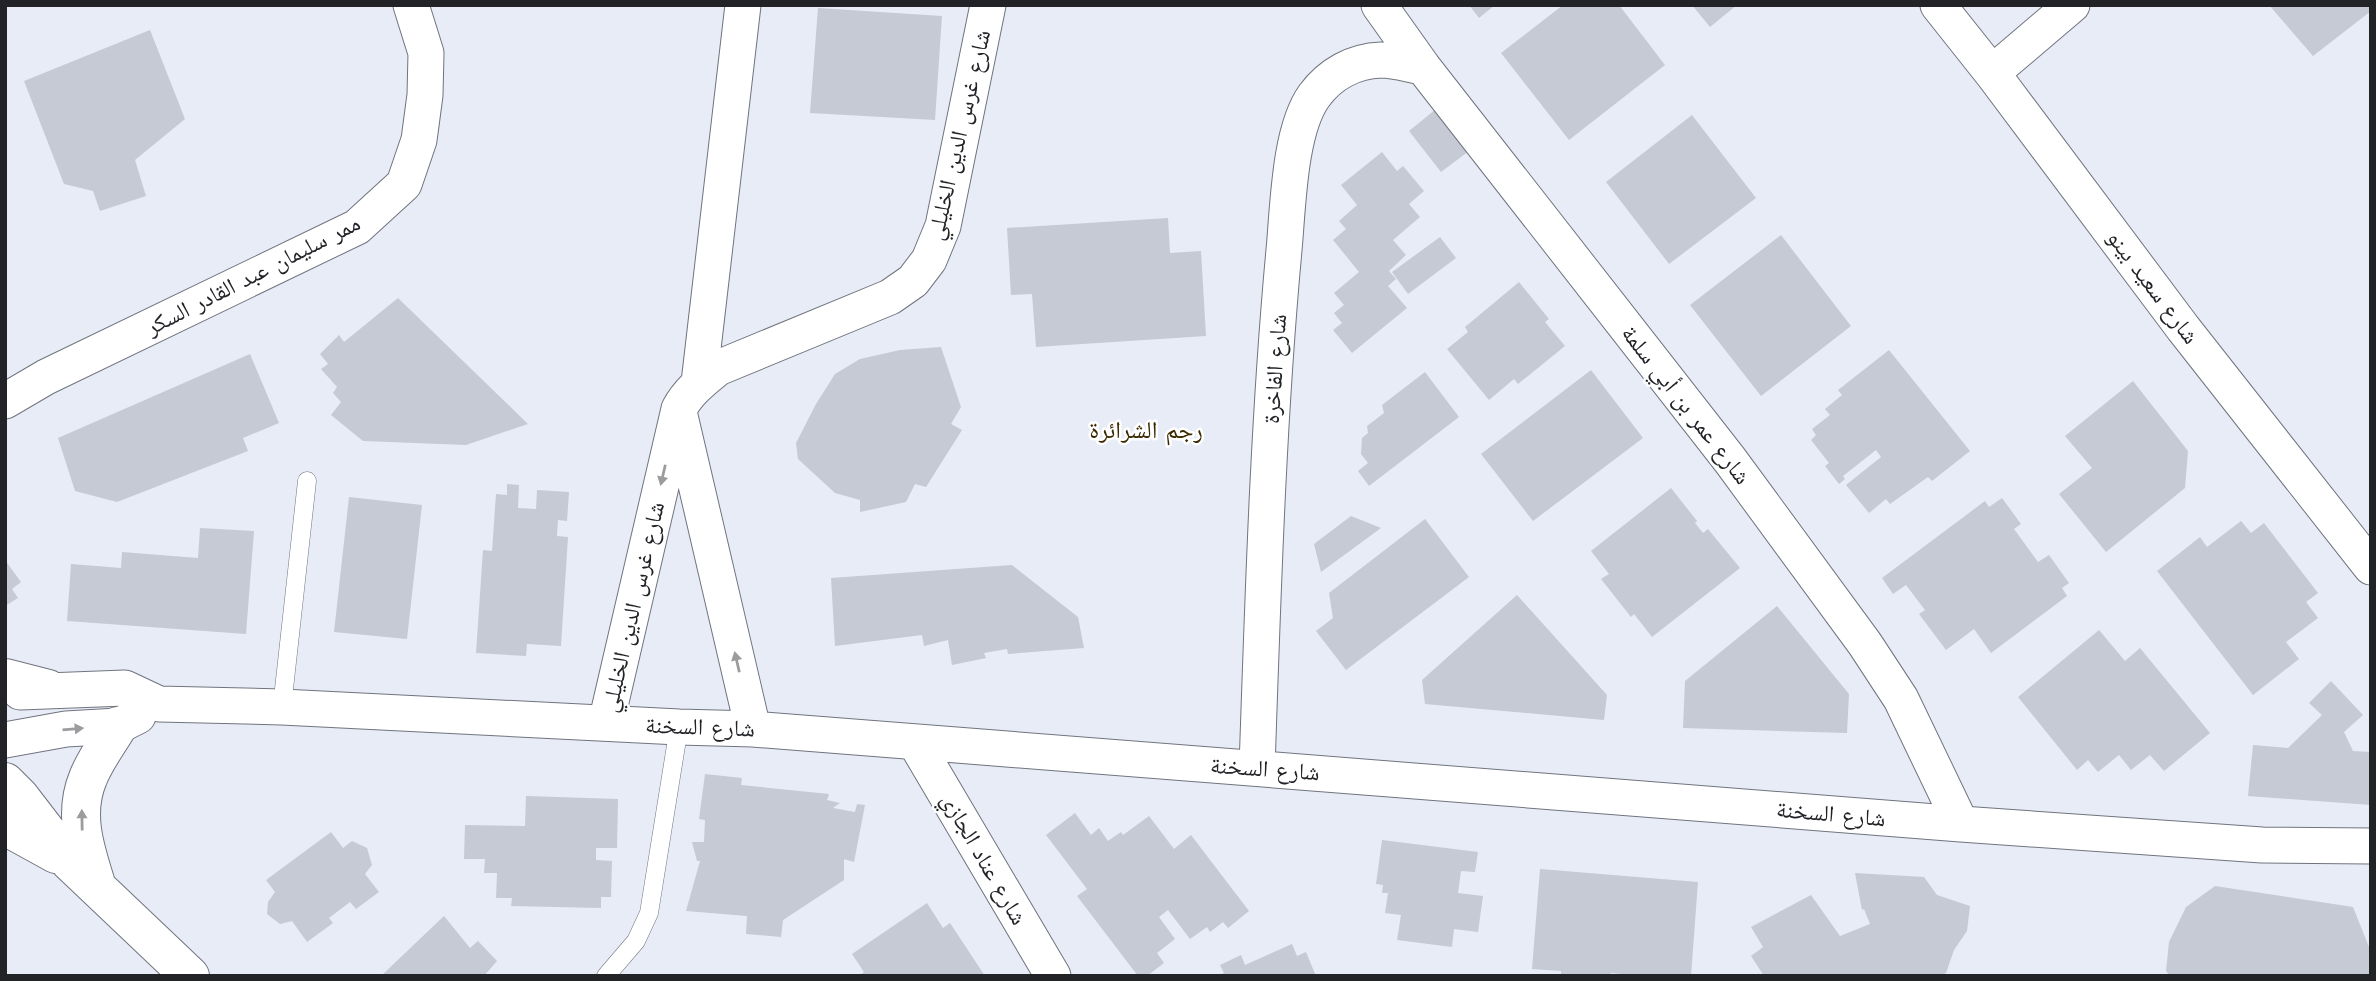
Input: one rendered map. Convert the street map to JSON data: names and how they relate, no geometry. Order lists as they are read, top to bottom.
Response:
{
  "streets": {
    "street": [
      "شارع غرس الدين الخليلي",
      "ممر سليمان عبد القادر السكر",
      "شارع سعيد بينو",
      "شارع الفاخرة",
      "شارع عمر بن أبي سلمة",
      "شارع السخنة",
      "شارع عناد الجازي"
    ]
  },
  "crossings": [
    ["شارع غرس الدين الخليلي", "شارع السخنة"],
    ["شارع الفاخرة", "شارع عمر بن أبي سلمة"],
    ["شارع الفاخرة", "شارع السخنة"],
    ["شارع عمر بن أبي سلمة", "شارع السخنة"],
    ["شارع السخنة", "شارع عناد الجازي"]
  ],
  "districts": ["رجم الشرائرة"]
}
